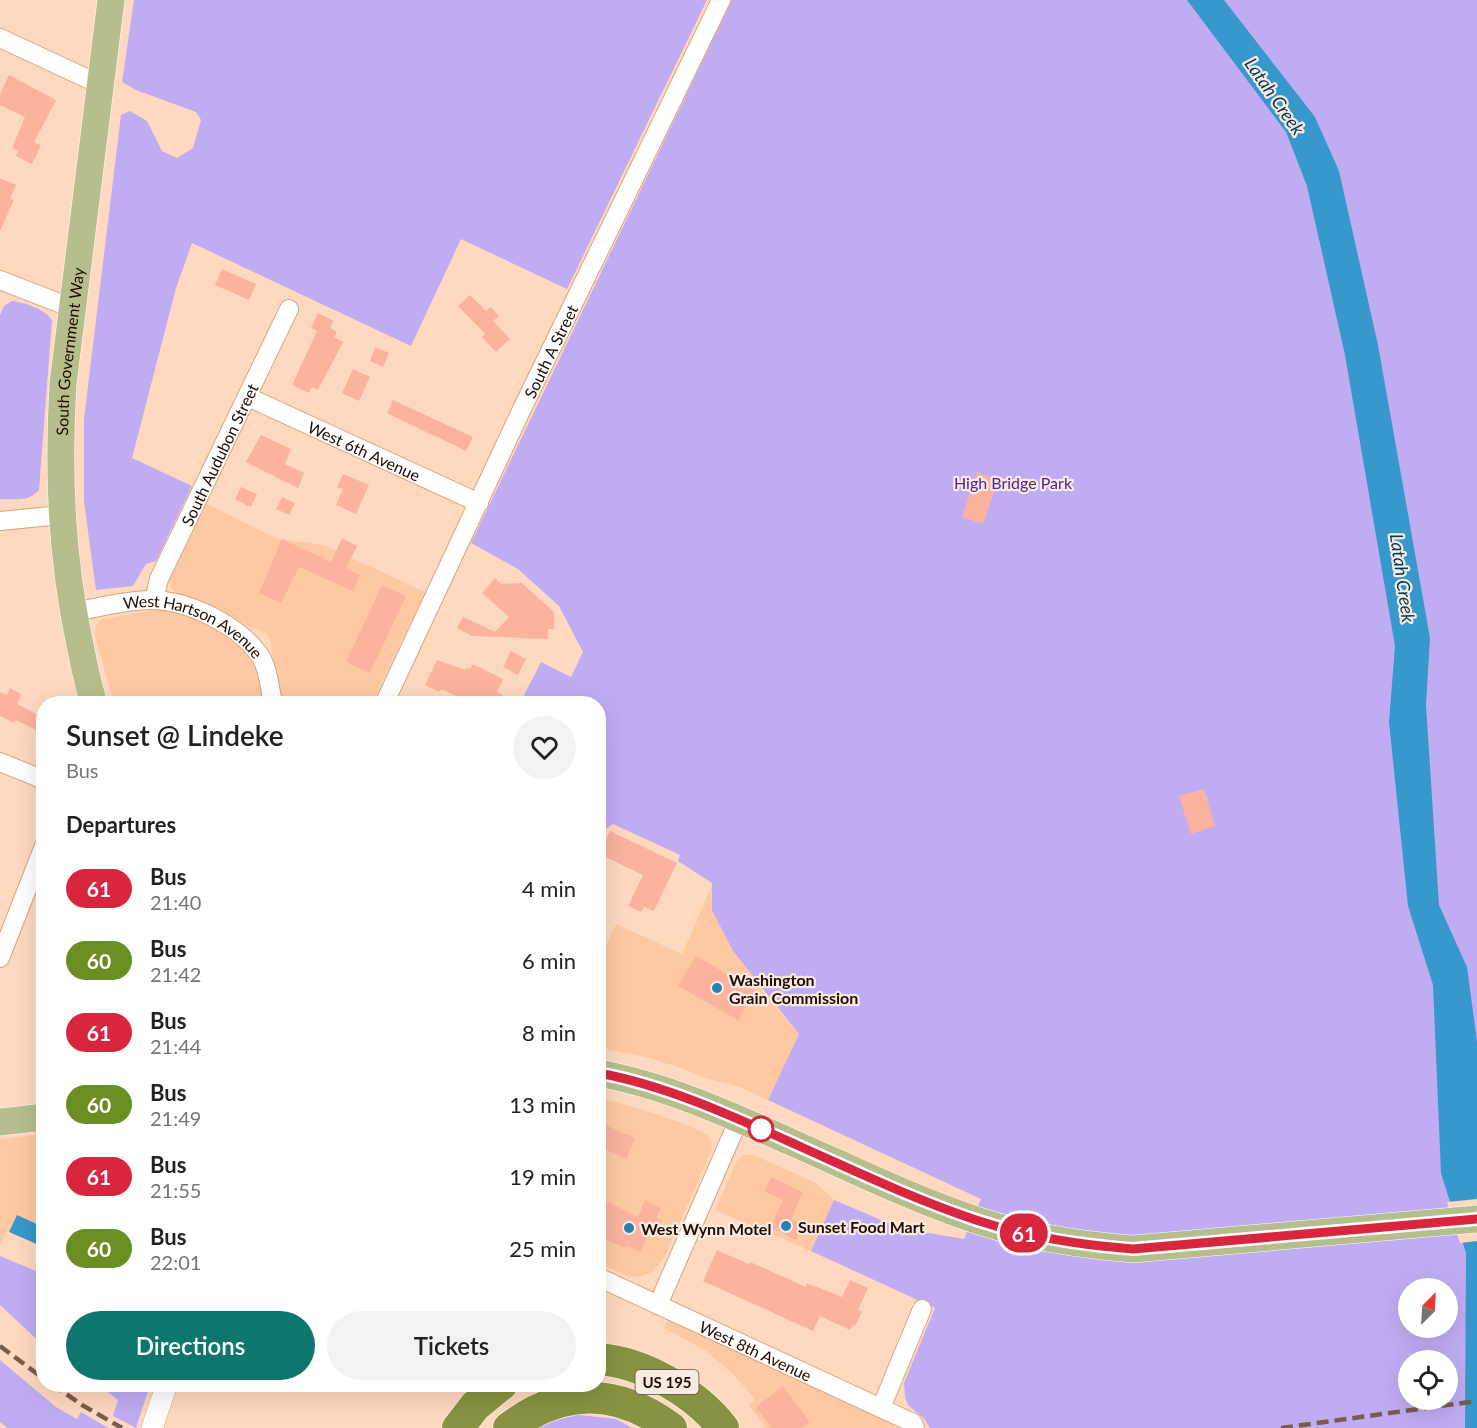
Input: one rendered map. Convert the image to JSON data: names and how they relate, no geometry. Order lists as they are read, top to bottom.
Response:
{
  "streets": {
    "highway": ["US 195"],
    "main road": ["South Government Way"],
    "street": [
      "South A Street",
      "West 6th Avenue",
      "South Audubon Street",
      "West Hartson Avenue",
      "West 8th Avenue"
    ]
  },
  "crossings": [
    ["South A Street", "West 6th Avenue"],
    ["South Government Way", "West Hartson Avenue"],
    ["West 6th Avenue", "South Audubon Street"],
    ["South Audubon Street", "West Hartson Avenue"]
  ],
  "water": ["Latah Creek"],
  "parks": ["High Bridge Park"],
  "places": ["Washington Grain Commission", "Sunset Food Mart", "West Wynn Motel"],
  "lines": ["bus line 61"],
  "north": "top right",
  "page": {
    "on_map": "61",
    "heading": [
      ["Sunset @ Lindeke", "Bus"],
      "Departures"
    ],
    "list": [
      {
        "mark": "61",
        "name": "Bus",
        "note": "21:40",
        "value": "4 min"
      },
      {
        "mark": "60",
        "name": "Bus",
        "note": "21:42",
        "value": "6 min"
      },
      {
        "mark": "61",
        "name": "Bus",
        "note": "21:44",
        "value": "8 min"
      },
      {
        "mark": "60",
        "name": "Bus",
        "note": "21:49",
        "value": "13 min"
      },
      {
        "mark": "61",
        "name": "Bus",
        "note": "21:55",
        "value": "19 min"
      },
      {
        "mark": "60",
        "name": "Bus",
        "note": "22:01",
        "value": "25 min"
      }
    ],
    "buttons": ["Directions", "Tickets"]
  }
}
